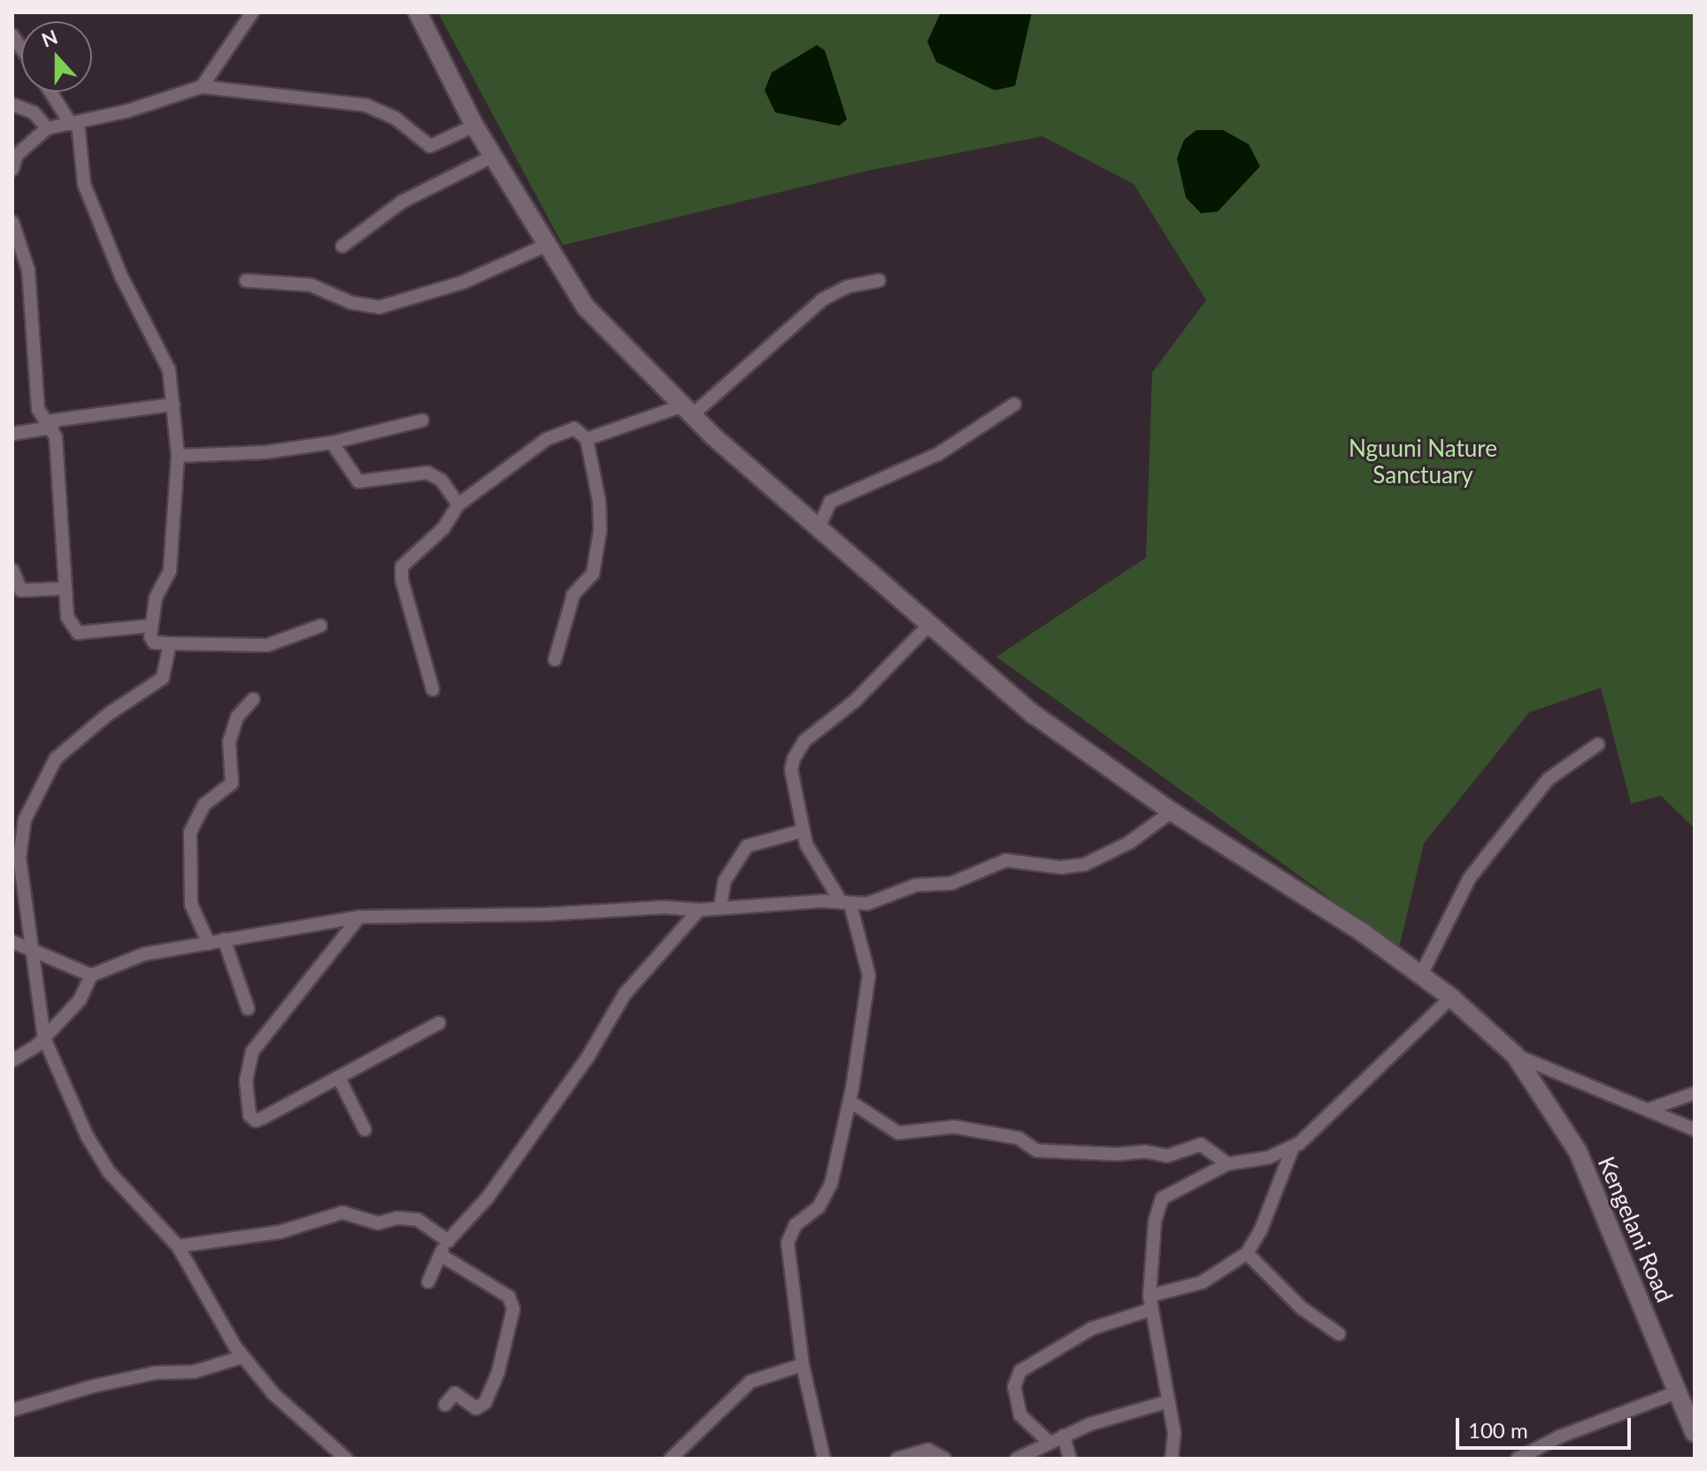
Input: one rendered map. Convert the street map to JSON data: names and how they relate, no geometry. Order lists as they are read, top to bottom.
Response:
{
  "streets": {
    "main road": ["Kengelani Road"]
  },
  "parks": ["Nguuni Nature Sanctuary"],
  "scale_bar": "100 m",
  "north": "top"
}
